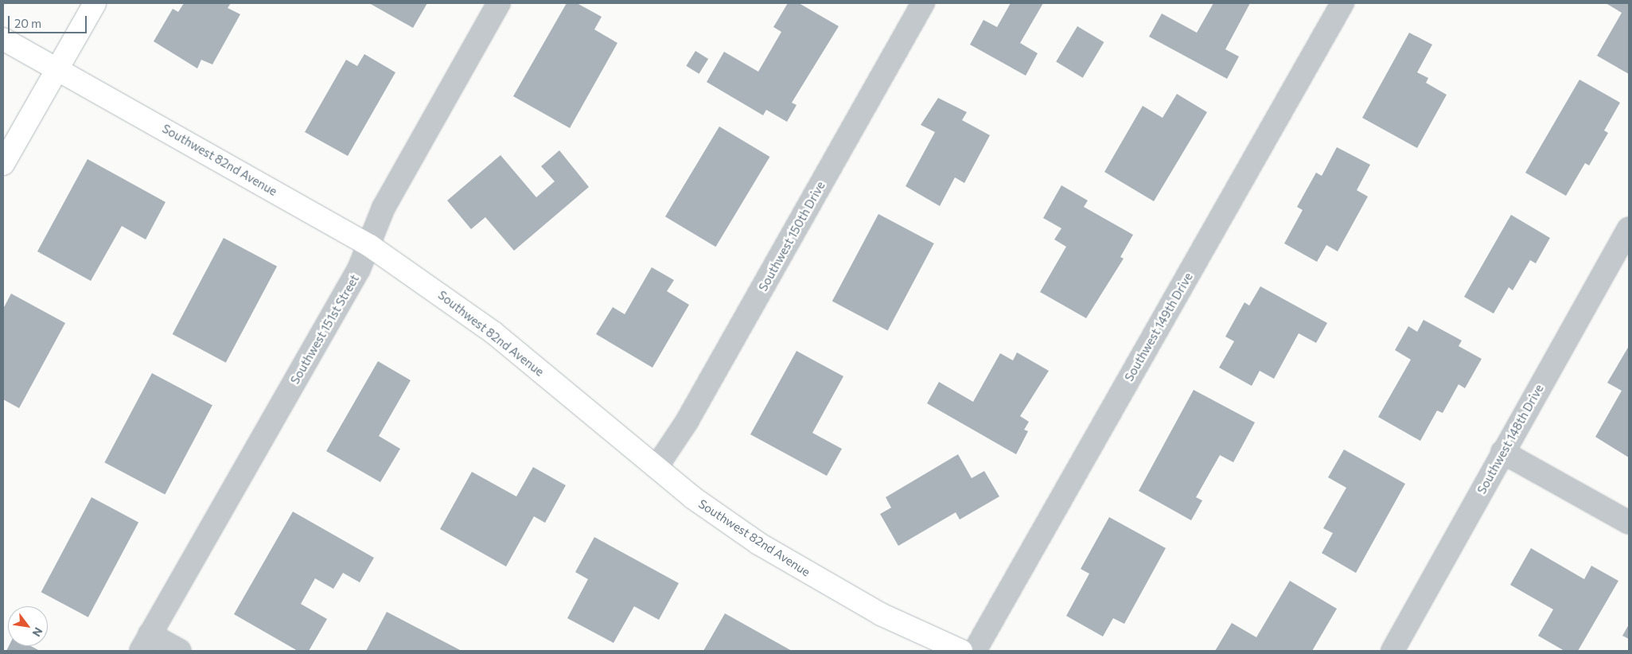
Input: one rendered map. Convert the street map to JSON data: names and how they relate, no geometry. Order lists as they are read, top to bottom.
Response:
{
  "streets": {
    "street": [
      "Southwest 82nd Avenue",
      "Southwest 150th Drive",
      "Southwest 149th Drive",
      "Southwest 151st Street",
      "Southwest 148th Drive"
    ]
  },
  "crossings": [
    ["Southwest 82nd Avenue", "Southwest 150th Drive"],
    ["Southwest 82nd Avenue", "Southwest 151st Street"]
  ],
  "scale_bar": "20 m",
  "north": "bottom right"
}
